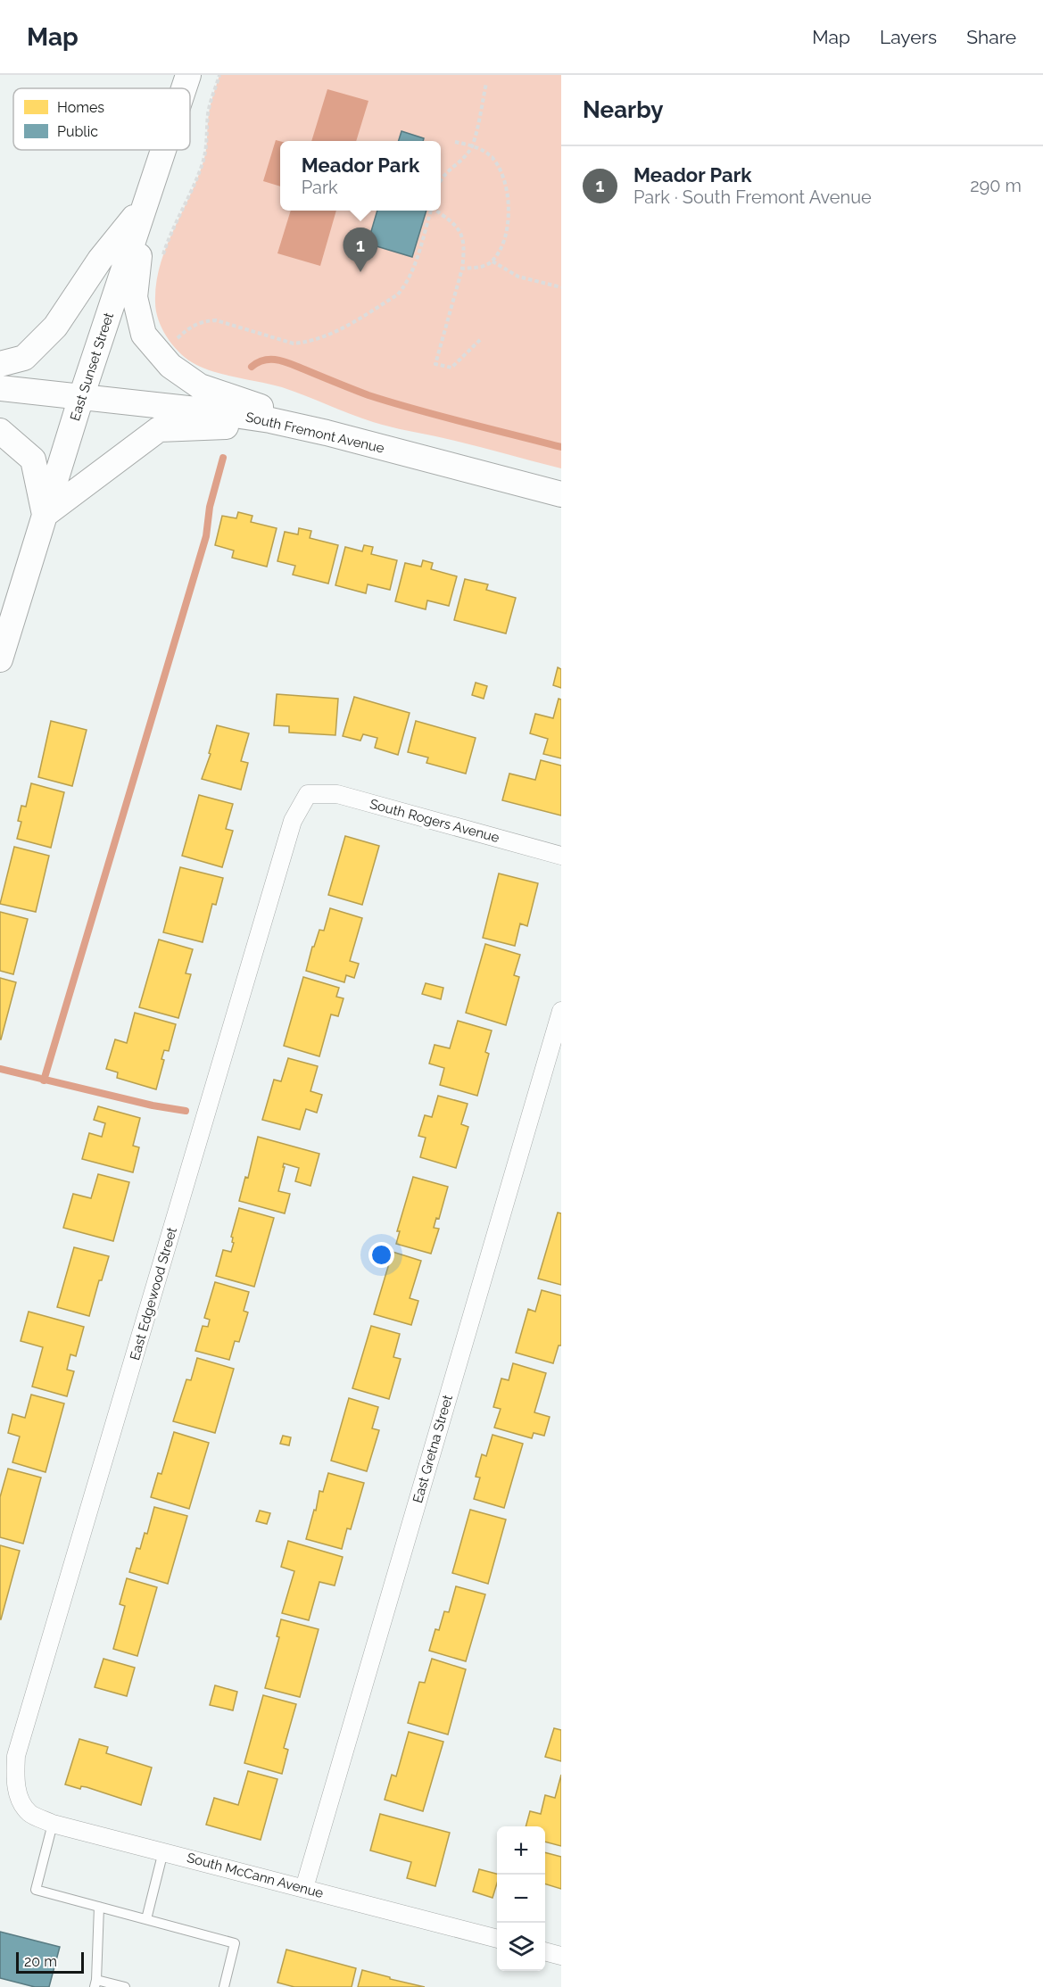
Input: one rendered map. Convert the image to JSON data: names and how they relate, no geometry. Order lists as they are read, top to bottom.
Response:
{
  "streets": {
    "main road": ["East Sunset Street", "South Fremont Avenue"],
    "street": [
      "South Rogers Avenue",
      "East Edgewood Street",
      "East Gretna Street",
      "South McCann Avenue"
    ]
  },
  "crossings": [
    ["East Sunset Street", "South Fremont Avenue"],
    ["South Rogers Avenue", "East Edgewood Street"],
    ["East Edgewood Street", "South McCann Avenue"],
    ["East Gretna Street", "South McCann Avenue"]
  ],
  "legend": ["Homes", "Public"],
  "scale_bar": "20 m",
  "page": {
    "header": "Map",
    "nav": ["Map", "Layers", "Share"],
    "heading": "Nearby",
    "popup": ["Meador Park", "Park"],
    "list": [
      {
        "mark": "1",
        "name": "Meador Park",
        "note": "Park · South Fremont Avenue",
        "value": "290 m"
      }
    ],
    "pins": "1",
    "map_buttons": ["+", "−"],
    "scale": "20 m"
  }
}
